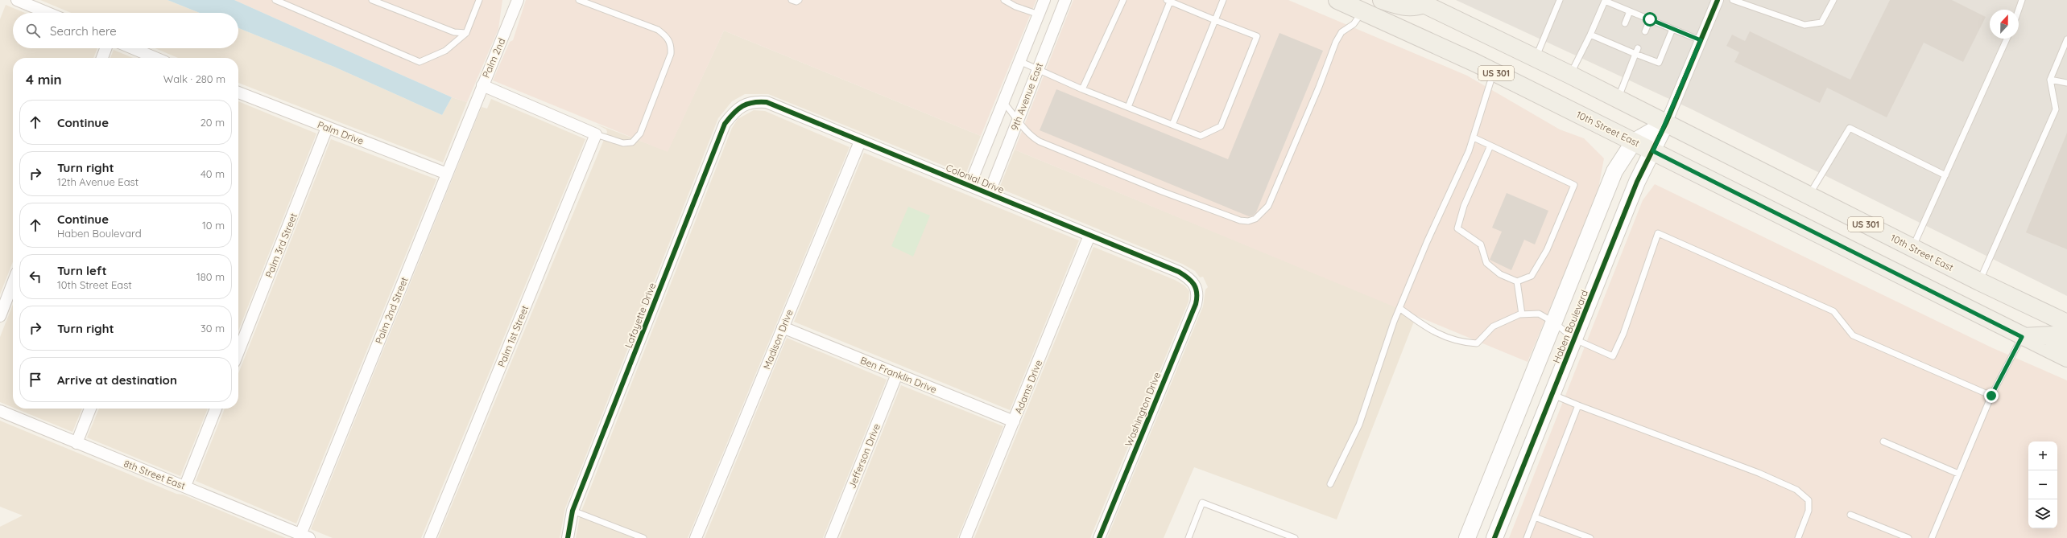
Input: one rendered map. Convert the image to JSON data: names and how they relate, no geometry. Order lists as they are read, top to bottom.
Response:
{
  "streets": {
    "main road": ["US 301", "10th Street East"],
    "street": [
      "Palm 2nd",
      "9th Avenue East",
      "Palm Drive",
      "Colonial Drive",
      "Palm 3rd Street",
      "Palm 2nd Street",
      "Lafayette Drive",
      "Haben Boulevard",
      "Palm 1st Street",
      "Madison Drive",
      "Ben Franklin Drive",
      "Adams Drive",
      "Washington Drive",
      "Jefferson Drive",
      "8th Street East"
    ]
  },
  "crossings": [
    ["Palm 2nd", "Palm 2nd Street"],
    ["9th Avenue East", "Colonial Drive"],
    ["10th Street East", "Haben Boulevard"],
    ["Palm Drive", "Palm 3rd Street"],
    ["Palm Drive", "Palm 2nd Street"],
    ["Colonial Drive", "Lafayette Drive"],
    ["Colonial Drive", "Madison Drive"],
    ["Colonial Drive", "Adams Drive"],
    ["Colonial Drive", "Washington Drive"],
    ["Palm 2nd Street", "8th Street East"],
    ["Madison Drive", "Ben Franklin Drive"],
    ["Ben Franklin Drive", "Adams Drive"],
    ["Ben Franklin Drive", "Jefferson Drive"]
  ],
  "north": "top",
  "page": {
    "search": "Search here",
    "heading": ["4 min", "Walk · 280 m"],
    "list": [
      ["Continue", "20 m"],
      ["Turn right", "12th Avenue East", "40 m"],
      ["Continue", "Haben Boulevard", "10 m"],
      ["Turn left", "10th Street East", "180 m"],
      ["Turn right", "30 m"],
      "Arrive at destination"
    ],
    "map_buttons": ["+", "−"]
  }
}
